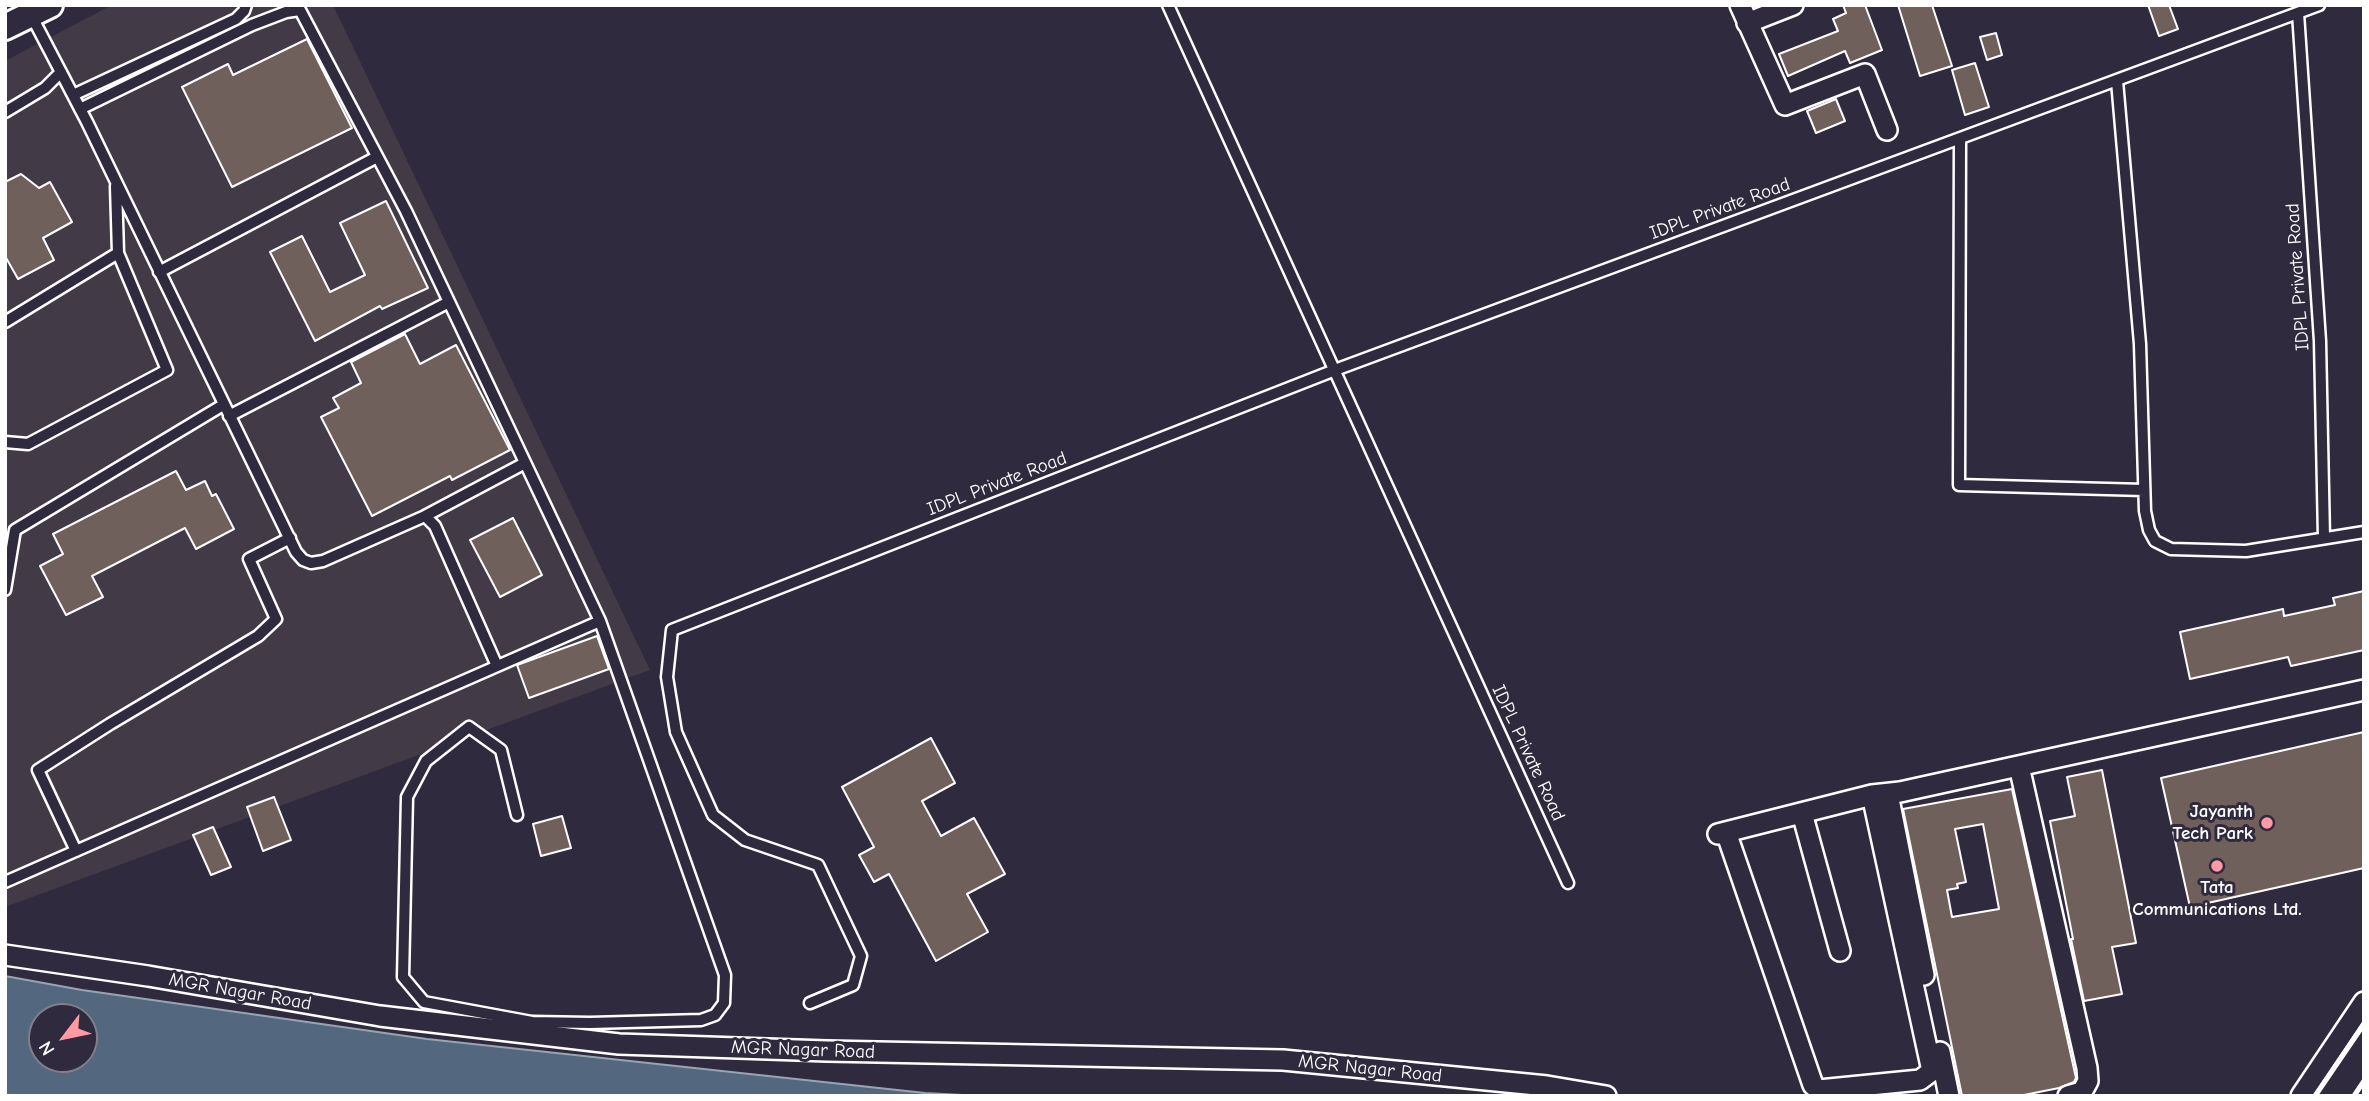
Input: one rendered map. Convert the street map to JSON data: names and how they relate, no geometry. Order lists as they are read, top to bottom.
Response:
{
  "streets": {
    "street": ["MGR Nagar Road"],
    "lane": ["IDPL Private Road"]
  },
  "places": ["Jayanth Tech Park", "Tata Communications Ltd."],
  "north": "bottom left"
}
